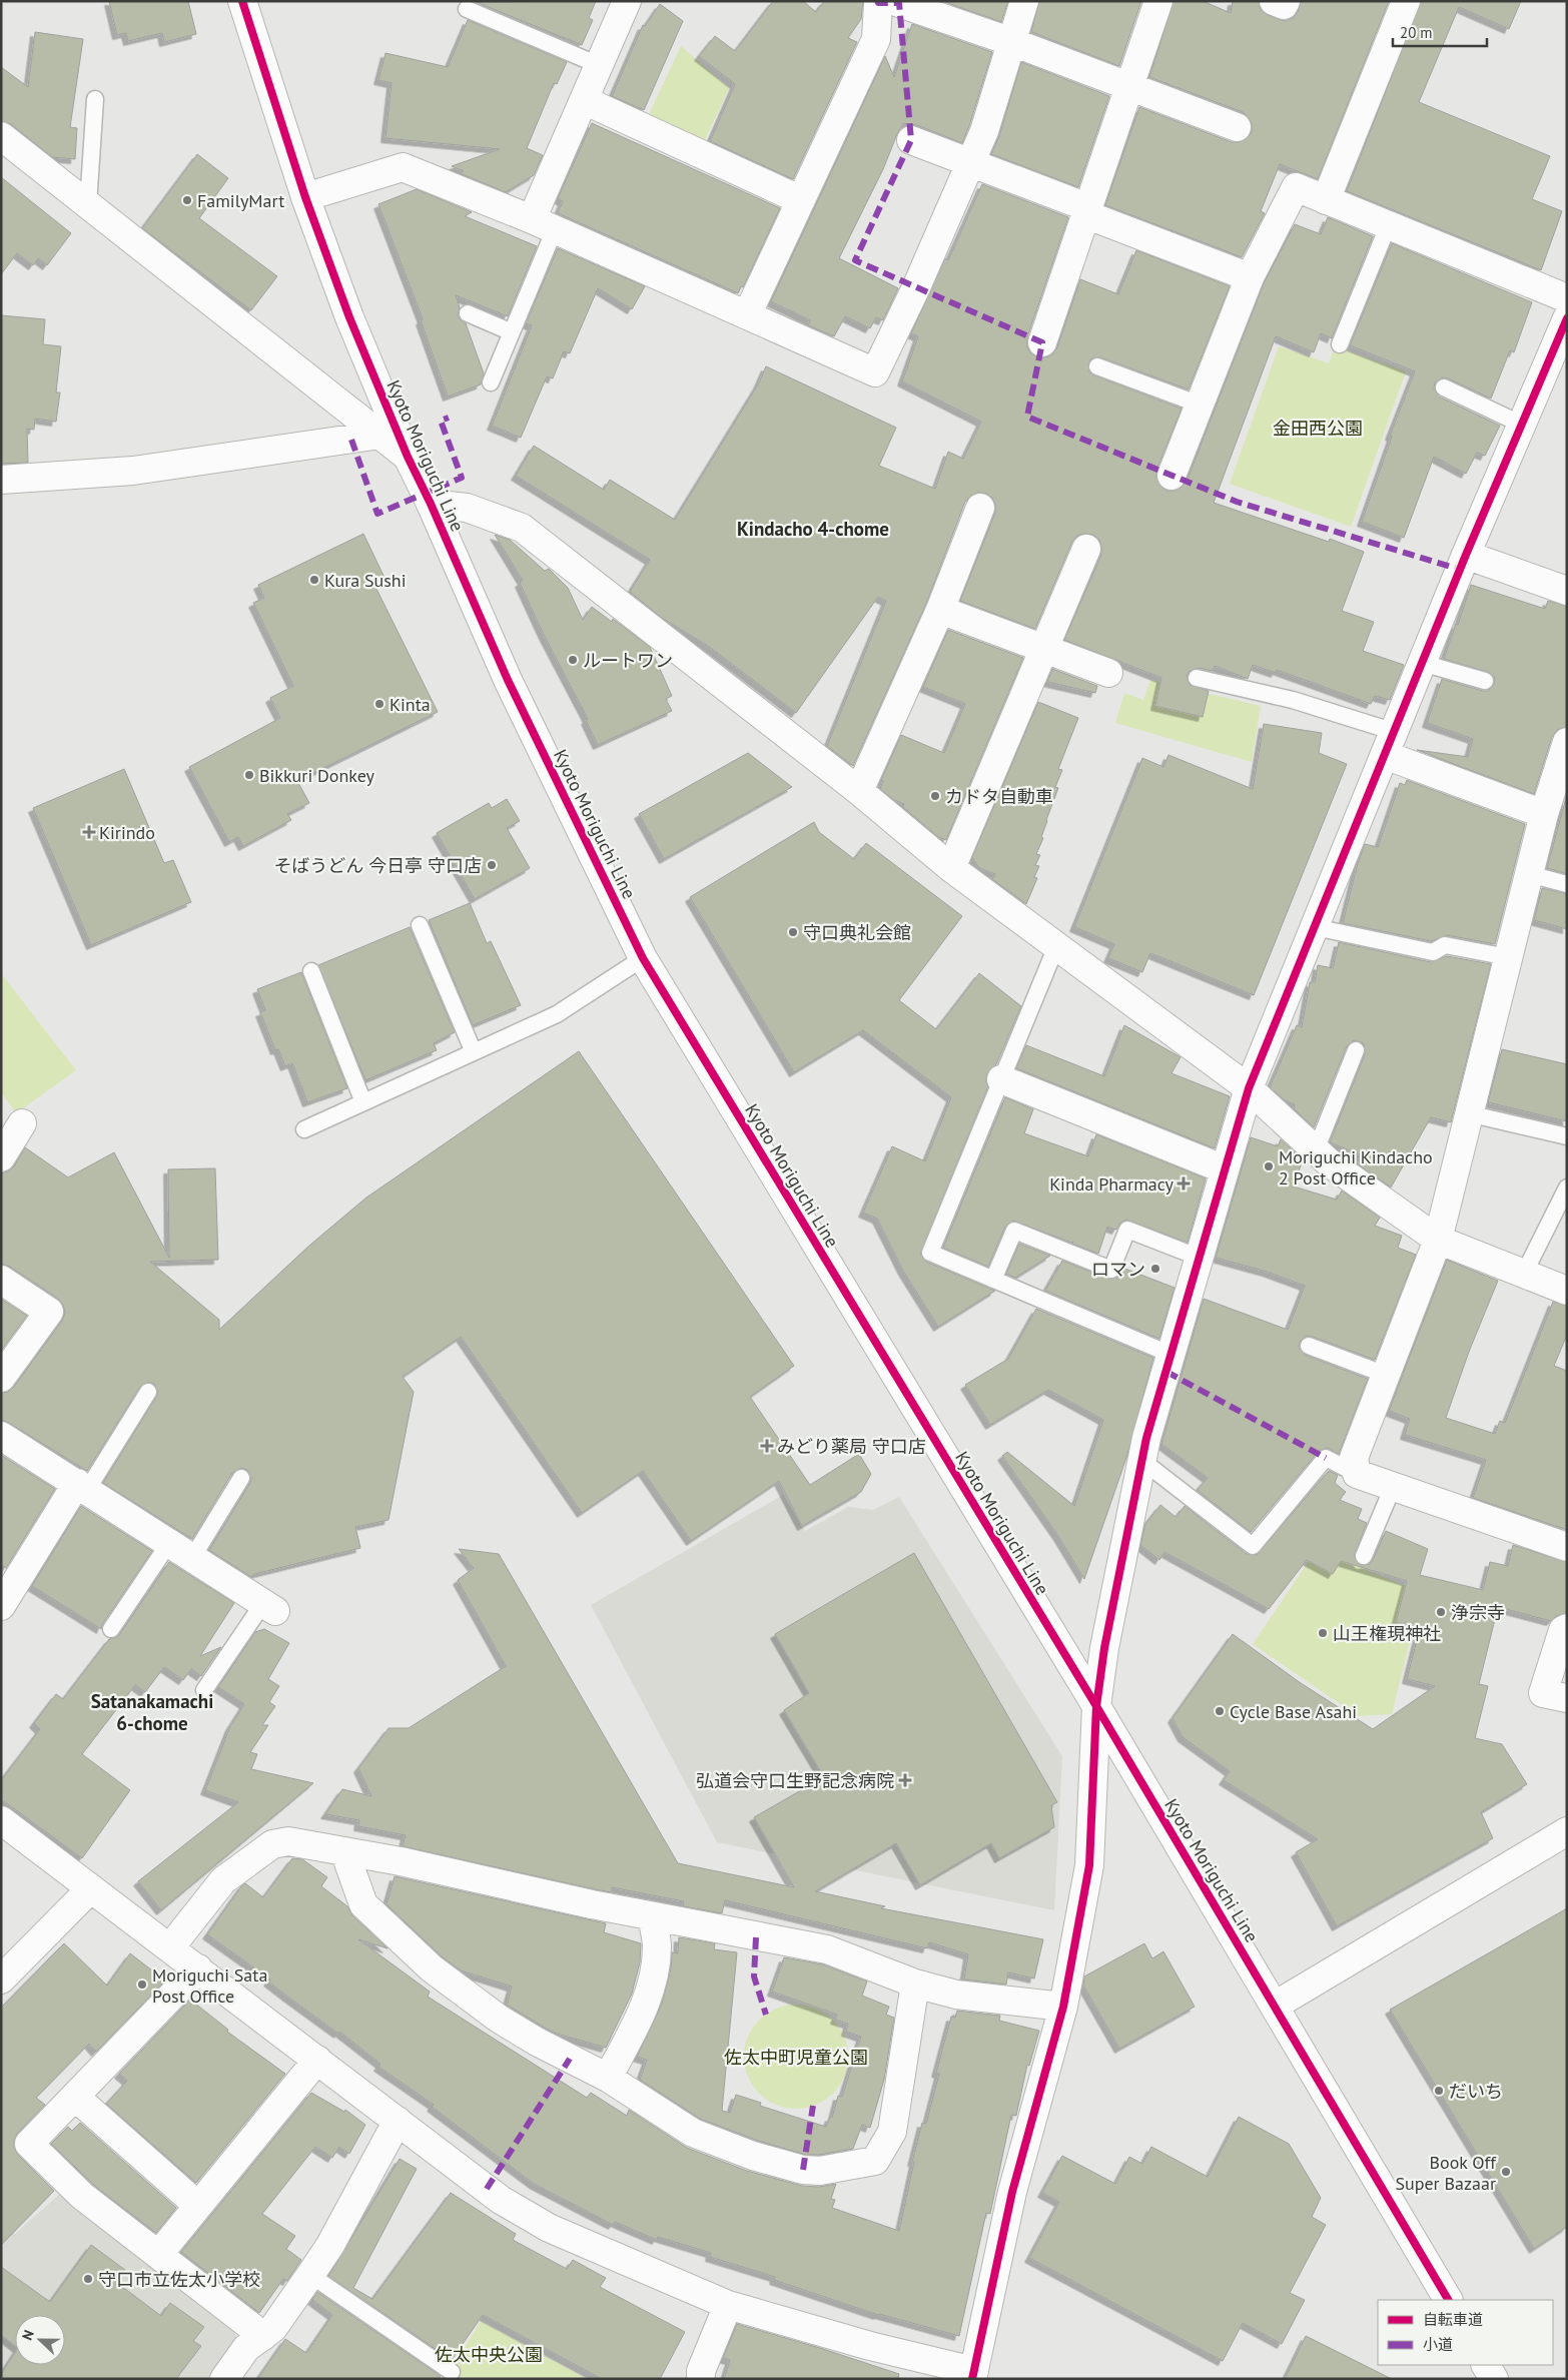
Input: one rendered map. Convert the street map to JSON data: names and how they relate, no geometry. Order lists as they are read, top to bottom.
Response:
{
  "streets": {
    "street": ["Kyoto Moriguchi Line"]
  },
  "districts": ["Kindacho 4-chome", "Satanakamachi 6-chome"],
  "parks": ["金田西公園", "佐太中町児童公園", "佐太中央公園"],
  "places": {
    "other": [
      "FamilyMart",
      "Kura Sushi",
      "ルートワン",
      "Kinta",
      "Bikkuri Donkey",
      "カドタ自動車",
      "そばうどん 今日亭 守口店",
      "守口典礼会館",
      "Moriguchi Kindacho 2 Post Office",
      "ロマン",
      "浄宗寺",
      "山王権現神社",
      "Cycle Base Asahi",
      "Moriguchi Sata Post Office",
      "だいち",
      "Book Off Super Bazaar",
      "守口市立佐太小学校"
    ],
    "health": [
      "Kirindo",
      "Kinda Pharmacy",
      "みどり薬局 守口店",
      "弘道会守口生野記念病院"
    ]
  },
  "legend": ["自転車道", "小道"],
  "scale_bar": "20 m",
  "north": "left"
}
